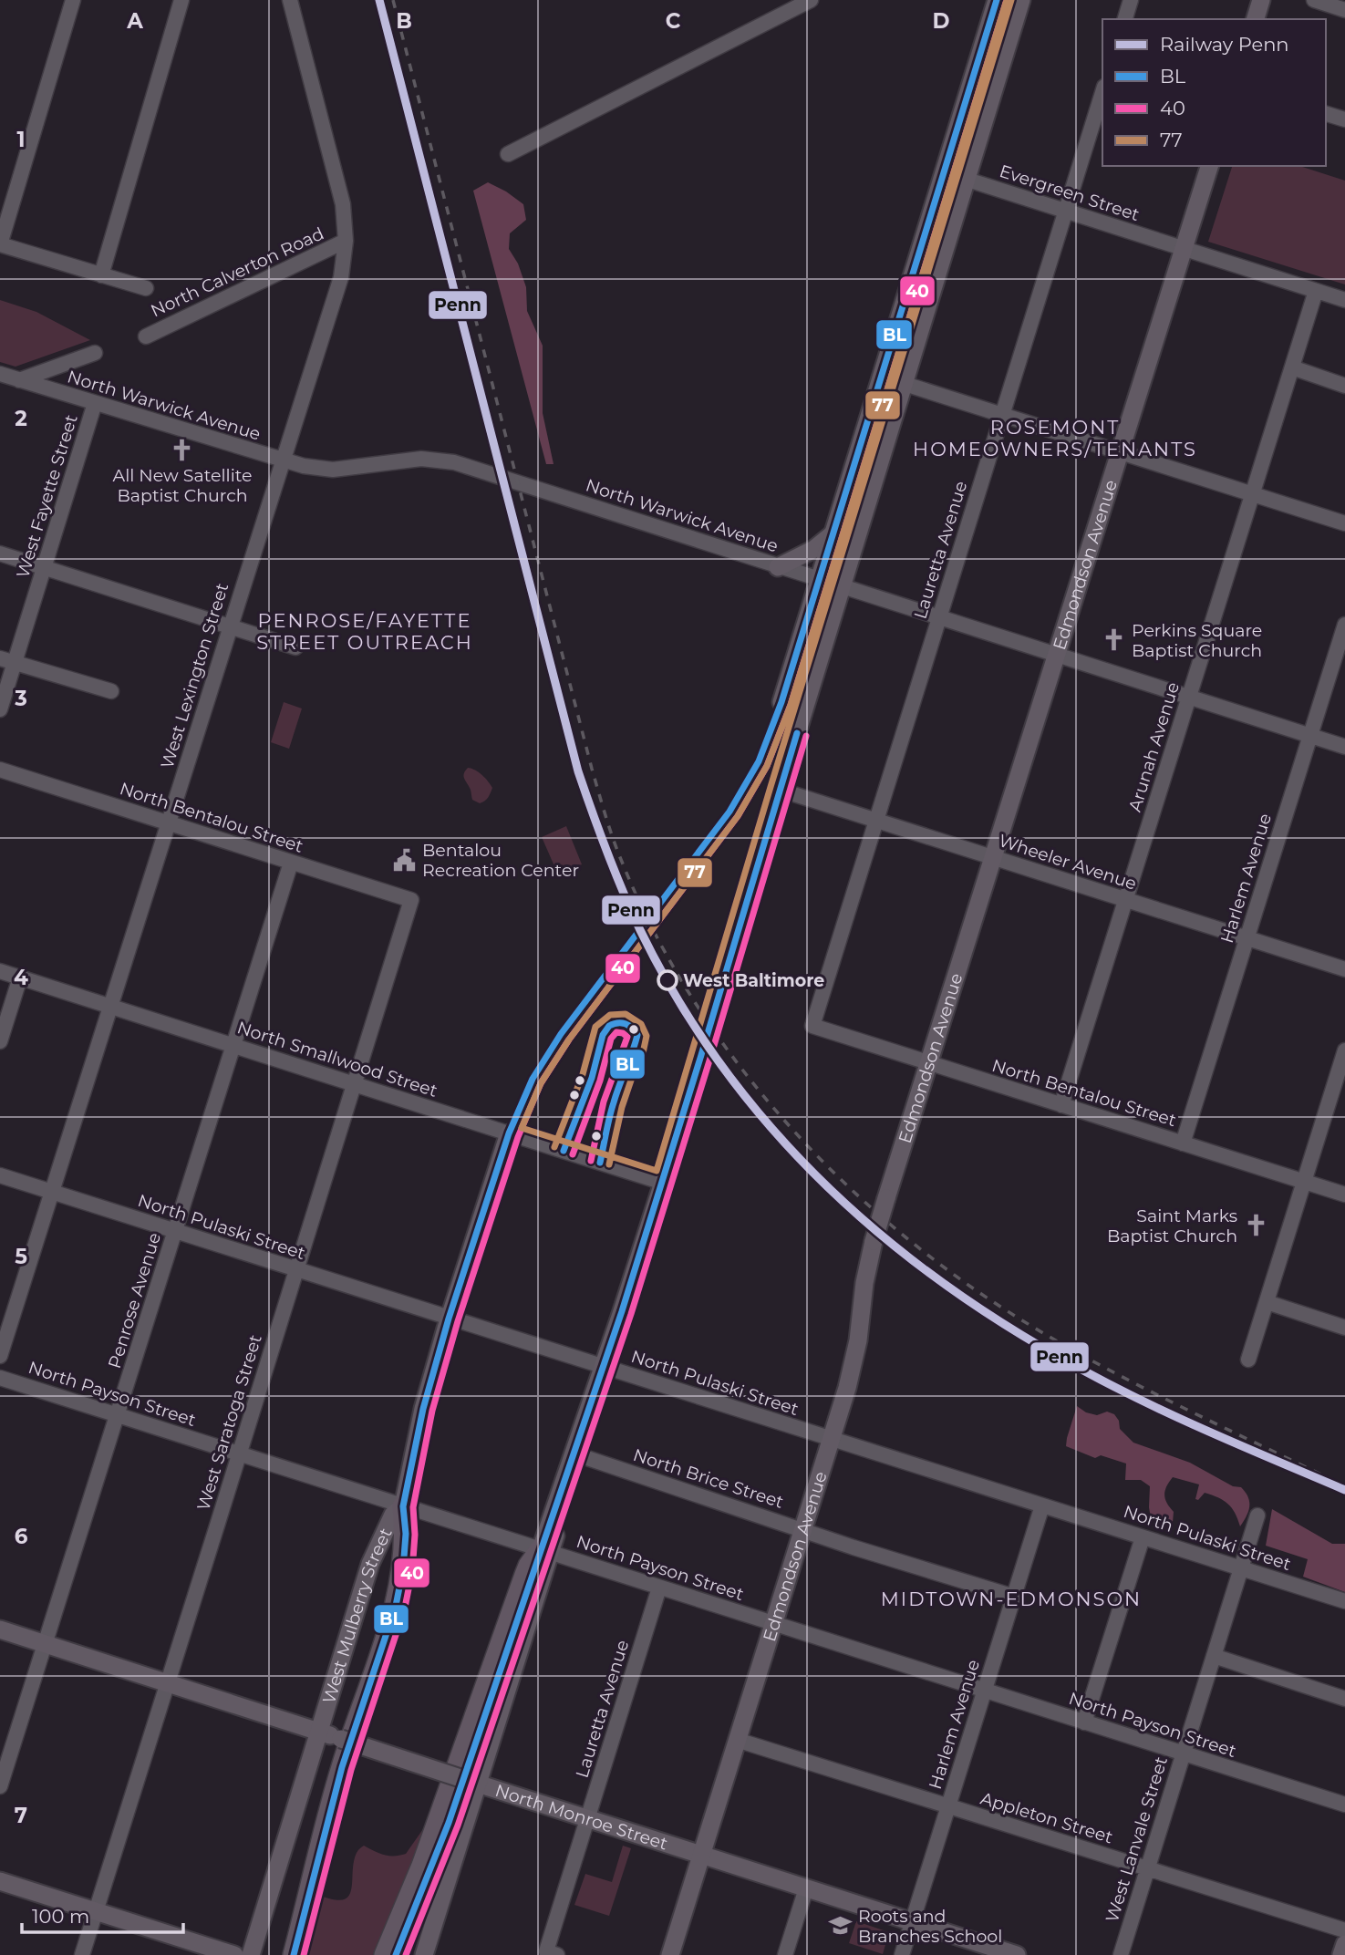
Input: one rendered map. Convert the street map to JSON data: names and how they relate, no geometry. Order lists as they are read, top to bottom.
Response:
{
  "streets": {
    "main road": ["Edmondson Avenue", "West Mulberry Street", "North Monroe Street"],
    "street": [
      "Evergreen Street",
      "North Calverton Road",
      "North Warwick Avenue",
      "West Fayette Street",
      "Lauretta Avenue",
      "West Lexington Street",
      "Arunah Avenue",
      "North Bentalou Street",
      "Wheeler Avenue",
      "Harlem Avenue",
      "North Smallwood Street",
      "North Pulaski Street",
      "Penrose Avenue",
      "North Payson Street",
      "West Saratoga Street",
      "North Brice Street",
      "Appleton Street",
      "West Lanvale Street"
    ]
  },
  "crossings": [
    ["Evergreen Street", "Lauretta Avenue"],
    ["Evergreen Street", "Edmondson Avenue"],
    ["Evergreen Street", "Arunah Avenue"],
    ["North Calverton Road", "West Lexington Street"],
    ["North Warwick Avenue", "West Fayette Street"],
    ["North Warwick Avenue", "Lauretta Avenue"],
    ["North Warwick Avenue", "Edmondson Avenue"],
    ["North Warwick Avenue", "West Lexington Street"],
    ["North Warwick Avenue", "Arunah Avenue"],
    ["North Warwick Avenue", "Harlem Avenue"],
    ["Lauretta Avenue", "North Bentalou Street"],
    ["Lauretta Avenue", "Wheeler Avenue"],
    ["Lauretta Avenue", "North Payson Street"],
    ["Lauretta Avenue", "North Monroe Street"],
    ["Edmondson Avenue", "North Bentalou Street"],
    ["Edmondson Avenue", "Wheeler Avenue"],
    ["Edmondson Avenue", "North Pulaski Street"],
    ["Edmondson Avenue", "North Payson Street"],
    ["Edmondson Avenue", "North Brice Street"],
    ["Edmondson Avenue", "North Monroe Street"],
    ["Edmondson Avenue", "Appleton Street"],
    ["West Lexington Street", "North Bentalou Street"],
    ["West Lexington Street", "North Smallwood Street"],
    ["West Lexington Street", "North Pulaski Street"],
    ["Arunah Avenue", "North Bentalou Street"],
    ["Arunah Avenue", "Wheeler Avenue"],
    ["North Bentalou Street", "Harlem Avenue"],
    ["North Bentalou Street", "Penrose Avenue"],
    ["North Bentalou Street", "West Saratoga Street"],
    ["Wheeler Avenue", "Harlem Avenue"],
    ["Harlem Avenue", "North Pulaski Street"],
    ["Harlem Avenue", "North Payson Street"],
    ["Harlem Avenue", "North Brice Street"],
    ["Harlem Avenue", "North Monroe Street"],
    ["Harlem Avenue", "Appleton Street"],
    ["North Smallwood Street", "Penrose Avenue"],
    ["North Smallwood Street", "West Saratoga Street"],
    ["North Smallwood Street", "West Mulberry Street"],
    ["North Pulaski Street", "Penrose Avenue"],
    ["North Pulaski Street", "West Saratoga Street"],
    ["North Pulaski Street", "West Mulberry Street"],
    ["North Pulaski Street", "West Lanvale Street"],
    ["Penrose Avenue", "North Payson Street"],
    ["Penrose Avenue", "North Monroe Street"],
    ["North Payson Street", "West Saratoga Street"],
    ["North Payson Street", "West Mulberry Street"],
    ["North Payson Street", "West Lanvale Street"],
    ["West Saratoga Street", "North Monroe Street"],
    ["West Mulberry Street", "North Monroe Street"],
    ["Appleton Street", "West Lanvale Street"]
  ],
  "districts": ["ROSEMONT HOMEOWNERS/TENANTS", "PENROSE/FAYETTE STREET OUTREACH", "MIDTOWN-EDMONSON"],
  "places": {
    "church": ["All New Satellite Baptist Church", "Perkins Square Baptist Church", "Saint Marks Baptist Church"],
    "public building": ["Bentalou Recreation Center"],
    "other": ["West Baltimore"],
    "school or university": ["Roots and Branches School"]
  },
  "lines": [
    "rail line Penn",
    "transit line BL",
    "transit line 77",
    "transit line 40"
  ],
  "legend": [
    "Railway Penn",
    "BL",
    "40",
    "77"
  ],
  "scale_bar": "100 m",
  "grid": {
    "columns": [
      "A",
      "B",
      "C",
      "D"
    ],
    "rows": [
      "1",
      "2",
      "3",
      "4",
      "5",
      "6",
      "7"
    ]
  }
}
